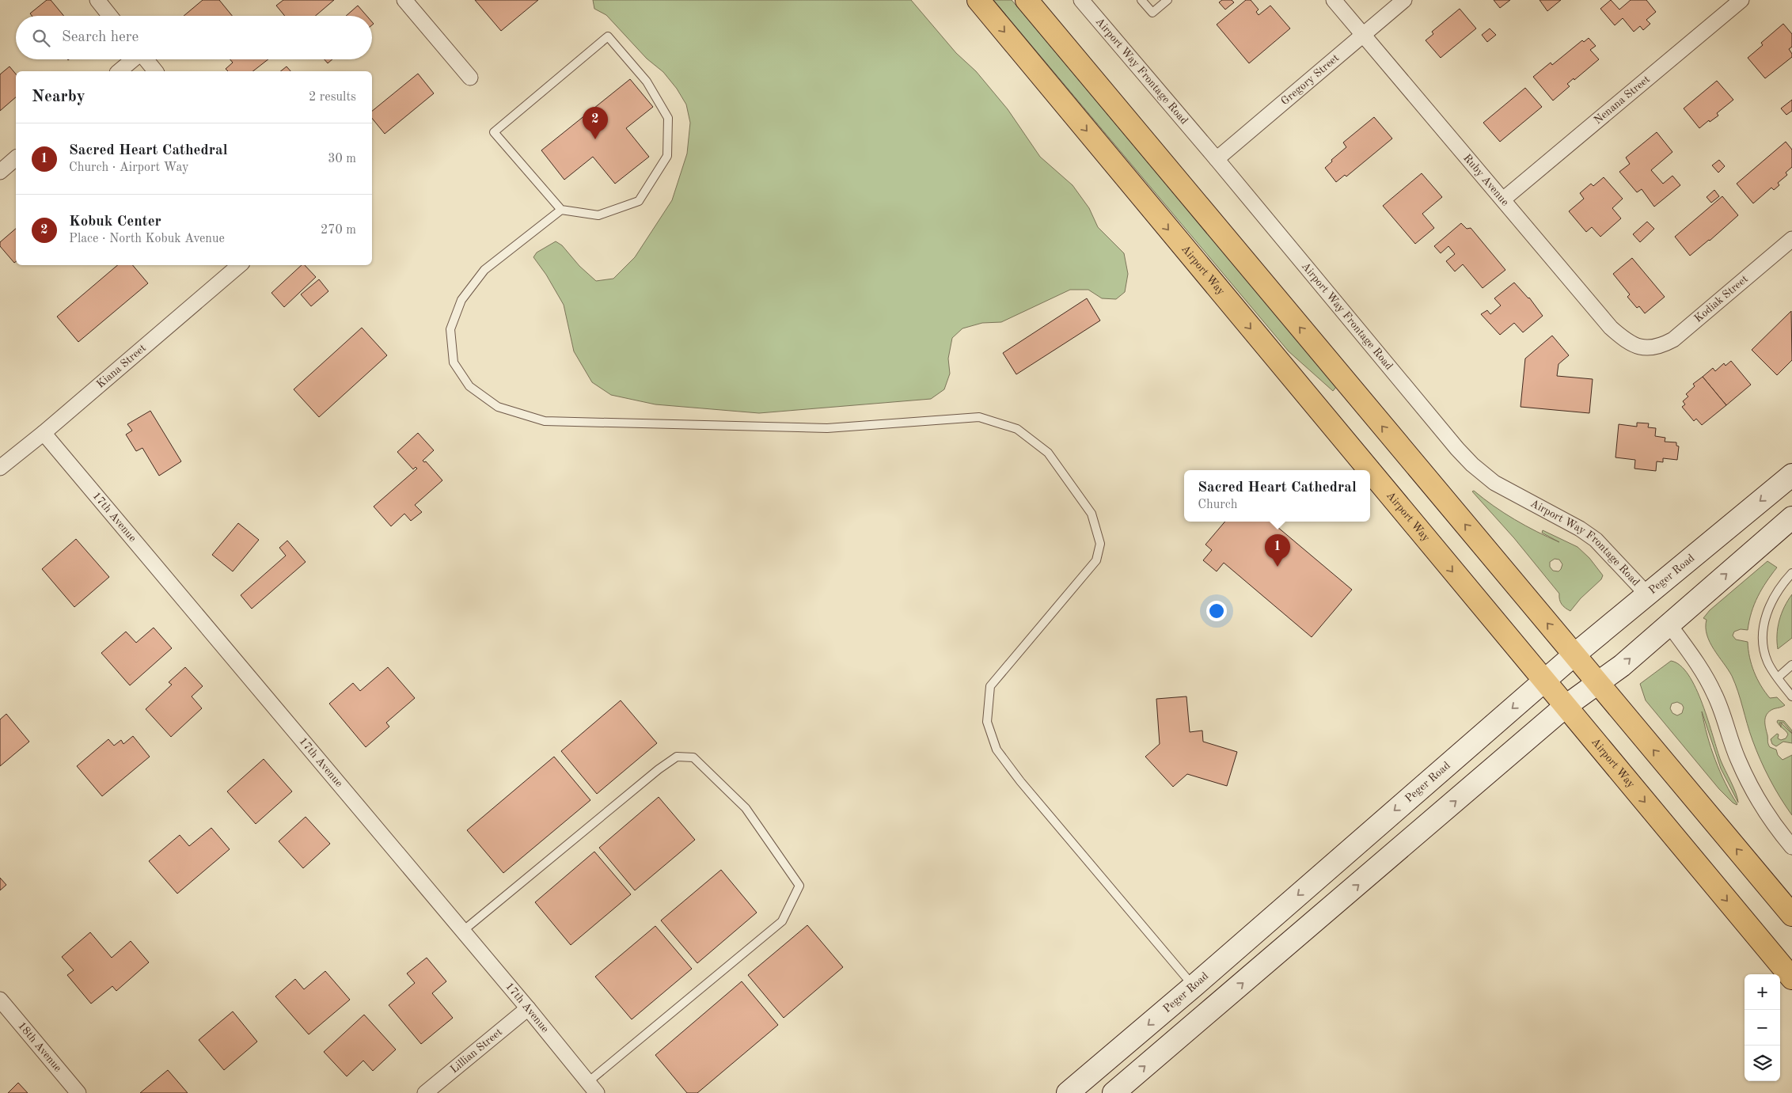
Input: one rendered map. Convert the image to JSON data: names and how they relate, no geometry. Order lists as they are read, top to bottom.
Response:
{
  "streets": {
    "main road": ["Airport Way", "Peger Road"],
    "street": [
      "Airport Way Frontage Road",
      "Gregory Street",
      "Nenana Street",
      "Ruby Avenue",
      "Kodiak Street",
      "Kiana Street",
      "17th Avenue",
      "18th Avenue",
      "Lillian Street"
    ]
  },
  "crossings": [
    ["Airport Way Frontage Road", "Gregory Street"],
    ["Airport Way Frontage Road", "Peger Road"],
    ["Gregory Street", "Ruby Avenue"],
    ["Nenana Street", "Ruby Avenue"],
    ["Ruby Avenue", "Kodiak Street"],
    ["Airport Way", "Peger Road"],
    ["Kiana Street", "17th Avenue"],
    ["17th Avenue", "Lillian Street"]
  ],
  "page": {
    "search": "Search here",
    "heading": ["Nearby", "2 results"],
    "pins": ["2", "1"],
    "list": [
      {
        "mark": "1",
        "name": "Sacred Heart Cathedral",
        "note": "Church · Airport Way",
        "value": "30 m"
      },
      {
        "mark": "2",
        "name": "Kobuk Center",
        "note": "Place · North Kobuk Avenue",
        "value": "270 m"
      }
    ],
    "popup": ["Sacred Heart Cathedral", "Church"],
    "map_buttons": ["+", "−"]
  }
}
